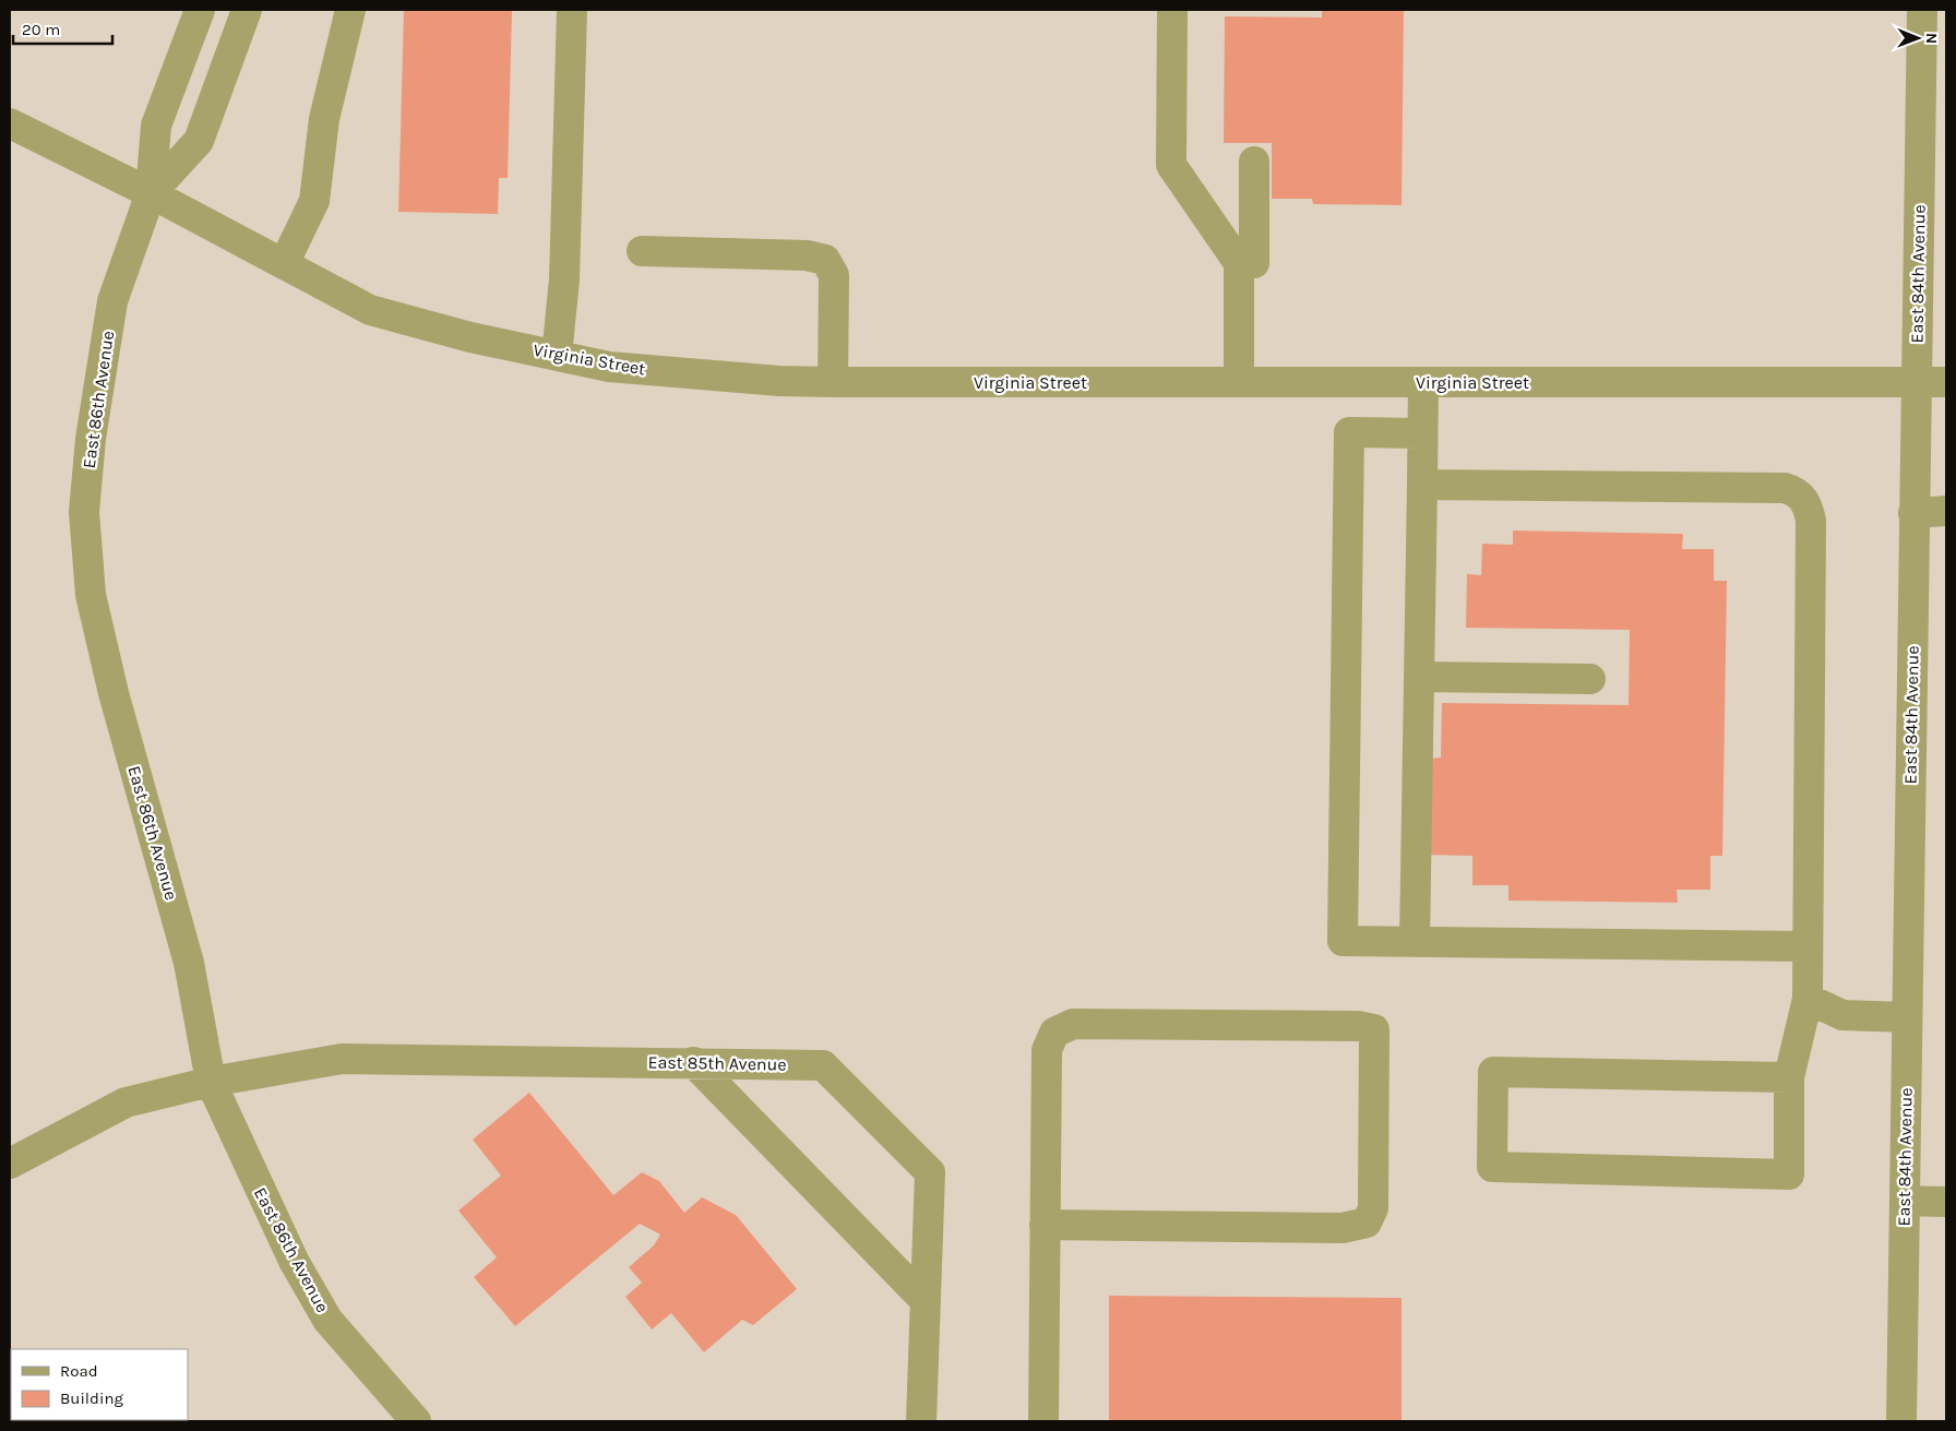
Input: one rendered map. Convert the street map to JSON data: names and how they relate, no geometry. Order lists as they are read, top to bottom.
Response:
{
  "streets": {
    "street": [
      "East 84th Avenue",
      "Virginia Street",
      "East 86th Avenue",
      "East 85th Avenue"
    ]
  },
  "crossings": [
    ["East 84th Avenue", "Virginia Street"],
    ["Virginia Street", "East 86th Avenue"],
    ["East 86th Avenue", "East 85th Avenue"]
  ],
  "legend": ["Road", "Building"],
  "scale_bar": "20 m",
  "north": "right"
}
